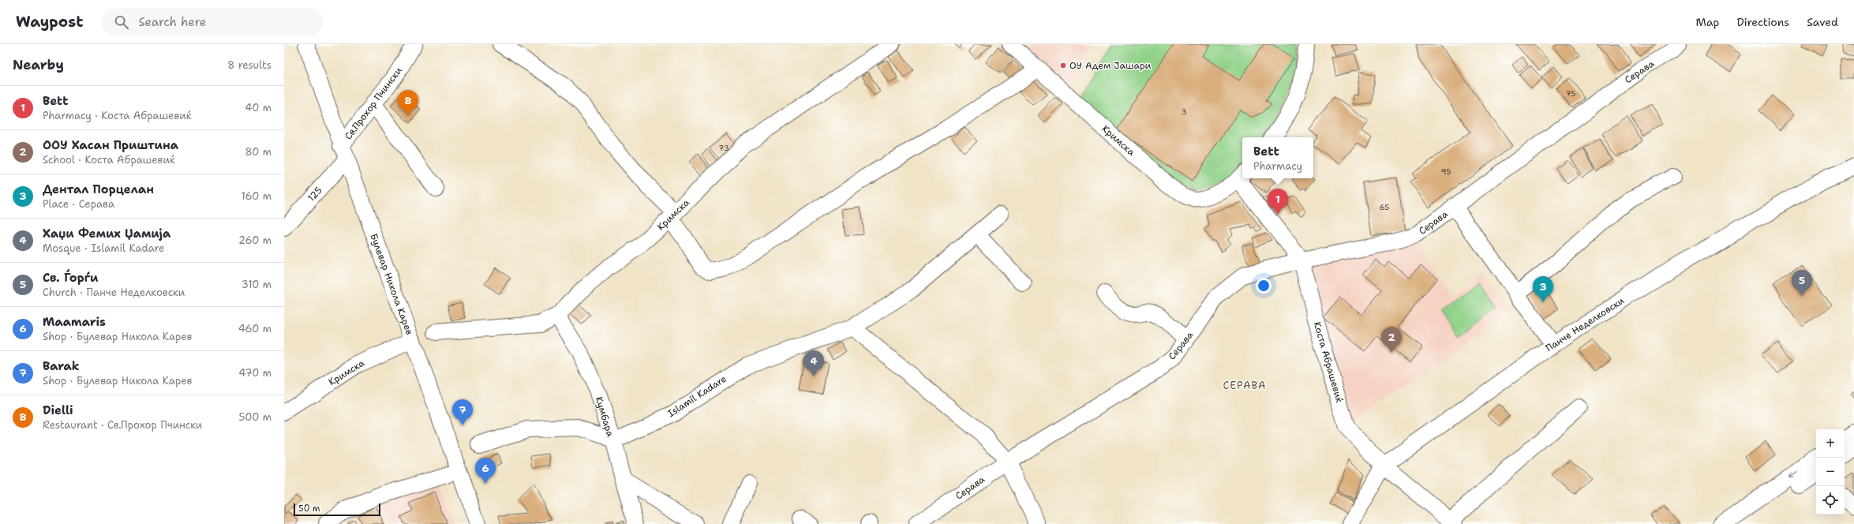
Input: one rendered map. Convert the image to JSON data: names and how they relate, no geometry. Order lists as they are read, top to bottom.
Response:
{
  "streets": {
    "street": [
      "Серава",
      "Св.Прохор Пчински",
      "Кримска",
      "125",
      "Булевар Никола Карев",
      "Панче Неделковски",
      "Коста Абрашевиќ",
      "Islamil Kadare",
      "Кумбара"
    ]
  },
  "crossings": [
    ["Серава", "Панче Неделковски"],
    ["Серава", "Коста Абрашевиќ"],
    ["Св.Прохор Пчински", "125"],
    ["Св.Прохор Пчински", "Булевар Никола Карев"],
    ["Кримска", "Булевар Никола Карев"],
    ["Кримска", "Кумбара"],
    ["125", "Булевар Никола Карев"],
    ["Панче Неделковски", "Коста Абрашевиќ"],
    ["Islamil Kadare", "Кумбара"]
  ],
  "districts": ["СЕРАВА"],
  "places": ["ОУ Адем Јашари"],
  "house_numbers": [
    "75",
    "3",
    "73",
    "95",
    "65"
  ],
  "scale_bar": "50 m",
  "page": {
    "header": "Waypost",
    "search": "Search here",
    "nav": ["Map", "Directions", "Saved"],
    "heading": ["Nearby", "8 results"],
    "list": [
      {
        "mark": "1",
        "name": "Bett",
        "note": "Pharmacy · Коста Абрашевиќ",
        "value": "40 m"
      },
      {
        "mark": "2",
        "name": "ООУ Хасан Приштина",
        "note": "School · Коста Абрашевиќ",
        "value": "80 m"
      },
      {
        "mark": "3",
        "name": "Дентал Порцелан",
        "note": "Place · Серава",
        "value": "160 m"
      },
      {
        "mark": "4",
        "name": "Хаџи Фемих Џамија",
        "note": "Mosque · Islamil Kadare",
        "value": "260 m"
      },
      {
        "mark": "5",
        "name": "Св. Ѓорѓи",
        "note": "Church · Панче Неделковски",
        "value": "310 m"
      },
      {
        "mark": "6",
        "name": "Maamaris",
        "note": "Shop · Булевар Никола Карев",
        "value": "460 m"
      },
      {
        "mark": "7",
        "name": "Barak",
        "note": "Shop · Булевар Никола Карев",
        "value": "470 m"
      },
      {
        "mark": "8",
        "name": "Dielli",
        "note": "Restaurant · Св.Прохор Пчински",
        "value": "500 m"
      }
    ],
    "pins": [
      "8",
      "1",
      "5",
      "3",
      "2",
      "4",
      "7",
      "6"
    ],
    "popup": ["Bett", "Pharmacy"],
    "map_buttons": ["+", "−"],
    "scale": "50 m"
  }
}
